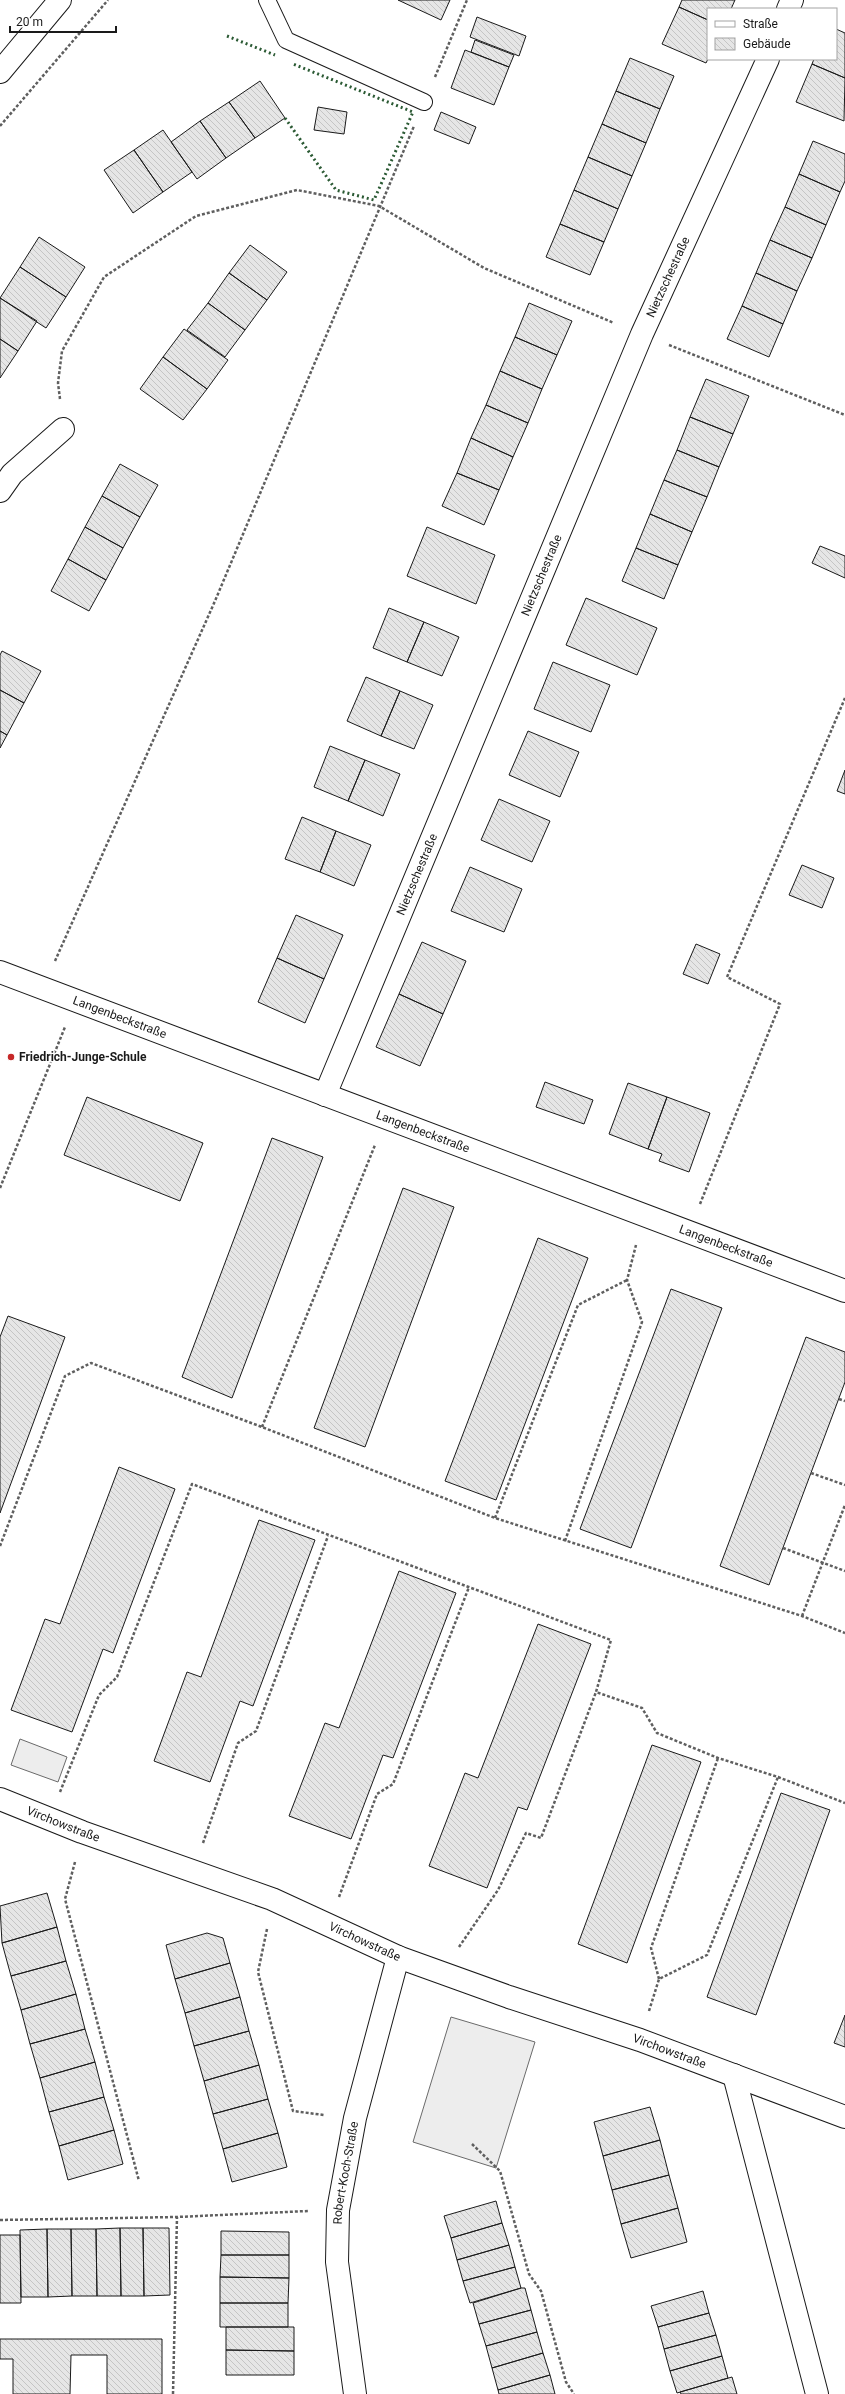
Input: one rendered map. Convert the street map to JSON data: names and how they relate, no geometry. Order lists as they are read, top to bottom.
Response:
{
  "streets": {
    "street": [
      "Nietzschestraße",
      "Langenbeckstraße",
      "Virchowstraße",
      "Robert-Koch-Straße"
    ]
  },
  "crossings": [
    ["Nietzschestraße", "Langenbeckstraße"],
    ["Virchowstraße", "Robert-Koch-Straße"]
  ],
  "places": ["Friedrich-Junge-Schule"],
  "legend": ["Straße", "Gebäude"],
  "scale_bar": "20 m"
}
